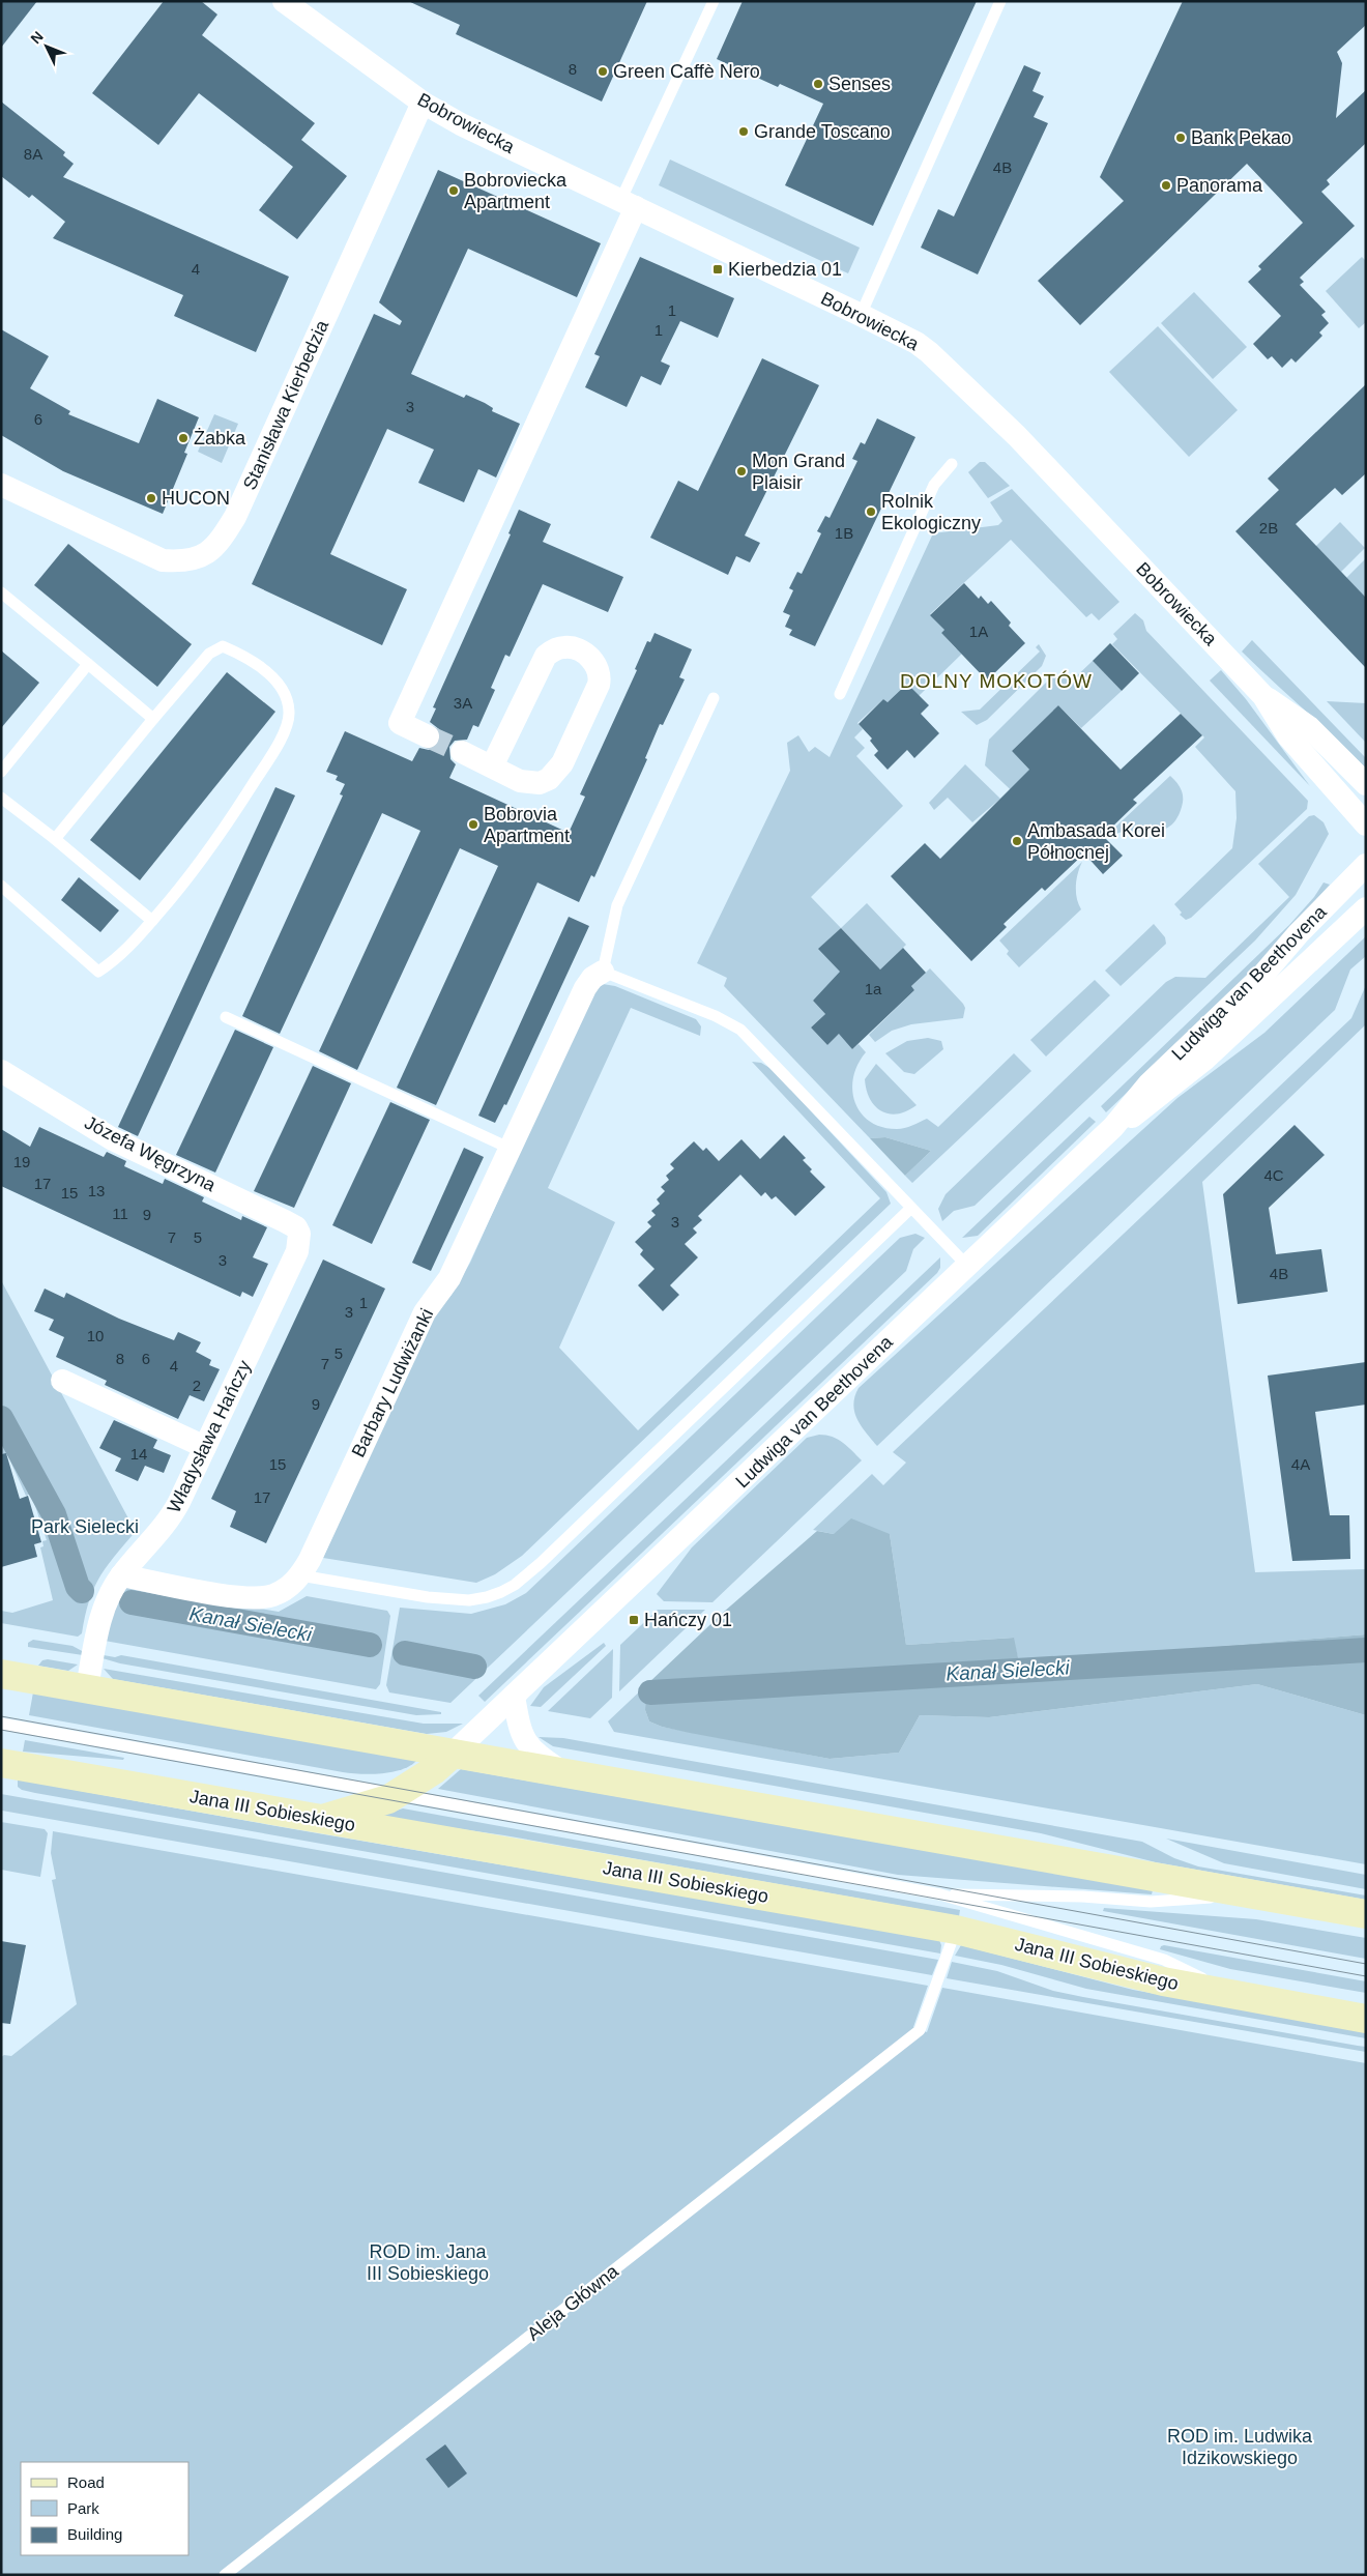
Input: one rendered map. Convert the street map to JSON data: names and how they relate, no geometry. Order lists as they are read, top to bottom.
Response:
{
  "streets": {
    "main road": ["Jana III Sobieskiego"],
    "street": [
      "Bobrowiecka",
      "Stanisława Kierbedzia",
      "Ludwiga van Beethovena",
      "Józefa Węgrzyna",
      "Barbary Ludwiżanki",
      "Władysława Hańczy"
    ],
    "lane": ["Aleja Główna"]
  },
  "crossings": [
    ["Bobrowiecka", "Stanisława Kierbedzia"],
    ["Józefa Węgrzyna", "Władysława Hańczy"],
    ["Barbary Ludwiżanki", "Władysława Hańczy"],
    ["Jana III Sobieskiego", "Aleja Główna"]
  ],
  "districts": ["DOLNY MOKOTÓW"],
  "water": ["Kanał Sielecki"],
  "parks": ["Park Sielecki", "ROD im. Jana III Sobieskiego", "ROD im. Ludwika Idzikowskiego"],
  "places": {
    "other": [
      "Green Caffè Nero",
      "Senses",
      "Grande Toscano",
      "Bank Pekao",
      "Panorama",
      "Bobroviecka Apartment",
      "Żabka",
      "Mon Grand Plaisir",
      "HUCON",
      "Rolnik Ekologiczny",
      "Bobrovia Apartment",
      "Ambasada Korei Północnej"
    ],
    "transit": ["Kierbedzia 01", "Hańczy 01"]
  },
  "house_numbers": [
    "8",
    "8A",
    "4B",
    "4",
    "1",
    "1",
    "3",
    "6",
    "2B",
    "1B",
    "1A",
    "3A",
    "1a",
    "19",
    "4C",
    "17",
    "13",
    "15",
    "11",
    "9",
    "3",
    "7",
    "5",
    "3",
    "4B",
    "1",
    "3",
    "10",
    "5",
    "8",
    "6",
    "7",
    "4",
    "2",
    "9",
    "14",
    "15",
    "4A",
    "17"
  ],
  "legend": ["Road", "Park", "Building"],
  "north": "top left"
}
